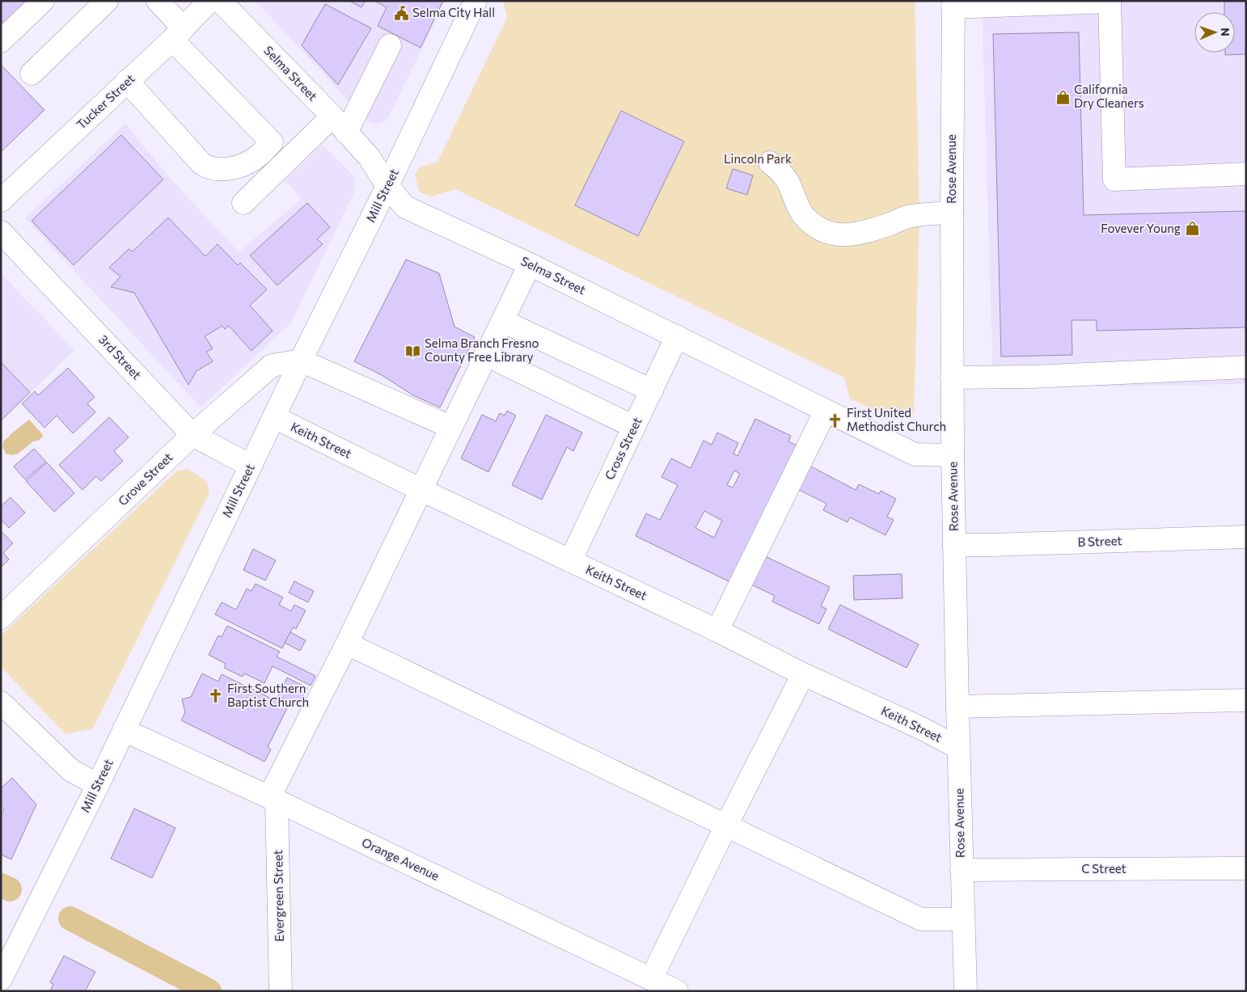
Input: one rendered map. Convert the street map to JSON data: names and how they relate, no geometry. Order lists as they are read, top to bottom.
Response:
{
  "streets": {
    "street": [
      "Selma Street",
      "Tucker Street",
      "Rose Avenue",
      "Mill Street",
      "3rd Street",
      "Keith Street",
      "Cross Street",
      "Grove Street",
      "B Street",
      "Orange Avenue",
      "C Street",
      "Evergreen Street"
    ]
  },
  "crossings": [
    ["Selma Street", "Rose Avenue"],
    ["Selma Street", "Mill Street"],
    ["Selma Street", "Cross Street"],
    ["Rose Avenue", "Keith Street"],
    ["Rose Avenue", "B Street"],
    ["Rose Avenue", "C Street"],
    ["Mill Street", "3rd Street"],
    ["Mill Street", "Keith Street"],
    ["Mill Street", "Grove Street"],
    ["Mill Street", "Orange Avenue"],
    ["3rd Street", "Grove Street"],
    ["Keith Street", "Cross Street"],
    ["Orange Avenue", "Evergreen Street"]
  ],
  "parks": ["Lincoln Park"],
  "places": {
    "public building": ["Selma City Hall"],
    "shop": ["California Dry Cleaners", "Fovever Young"],
    "library": ["Selma Branch Fresno County Free Library"],
    "church": ["First United Methodist Church", "First Southern Baptist Church"]
  },
  "north": "right"
}
